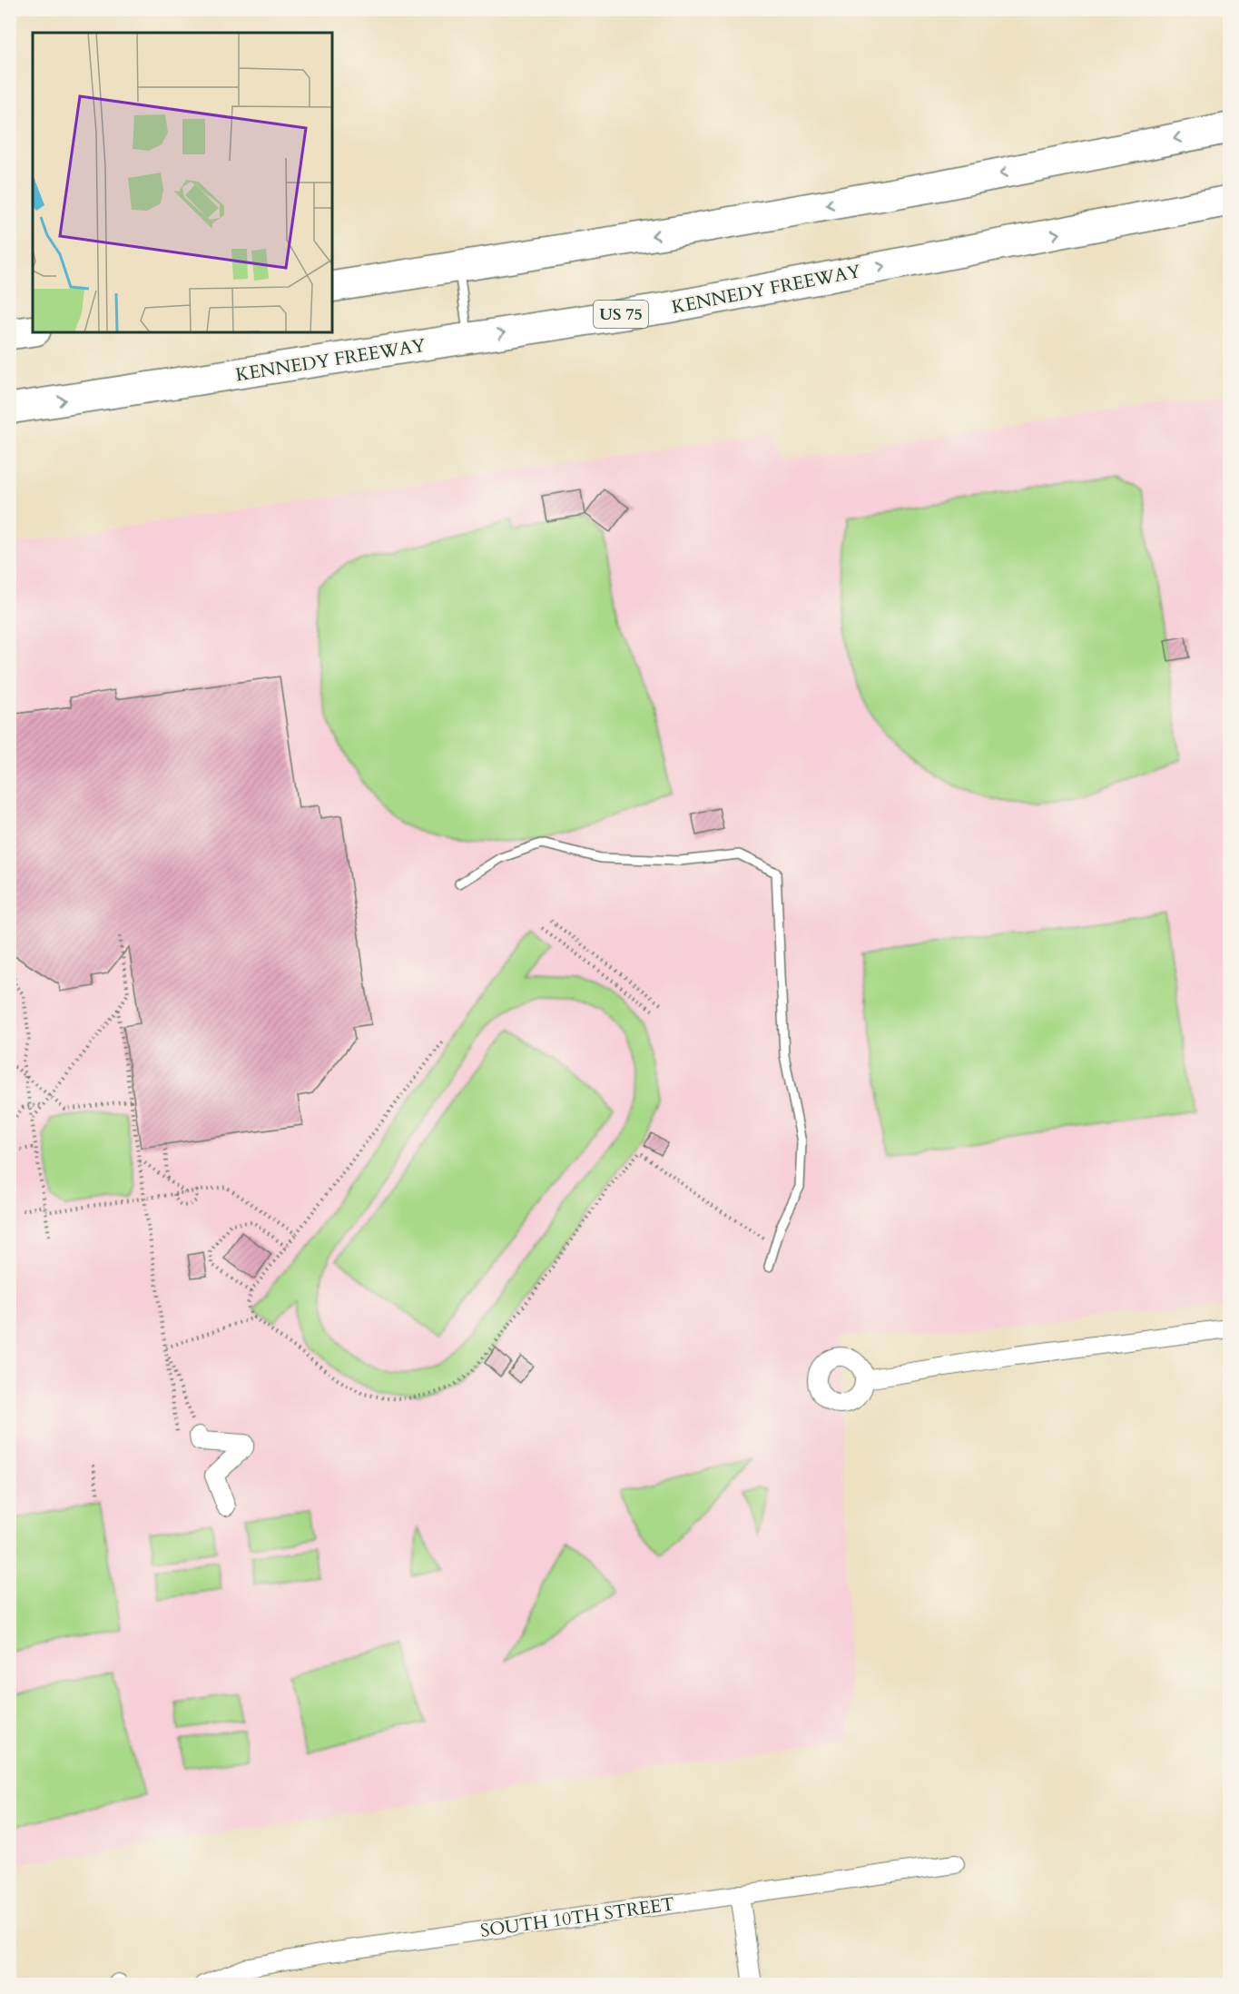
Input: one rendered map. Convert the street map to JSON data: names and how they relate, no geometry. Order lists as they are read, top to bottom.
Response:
{
  "streets": {
    "highway": ["KENNEDY FREEWAY", "US 75"],
    "street": ["SOUTH 10TH STREET"]
  }
}
